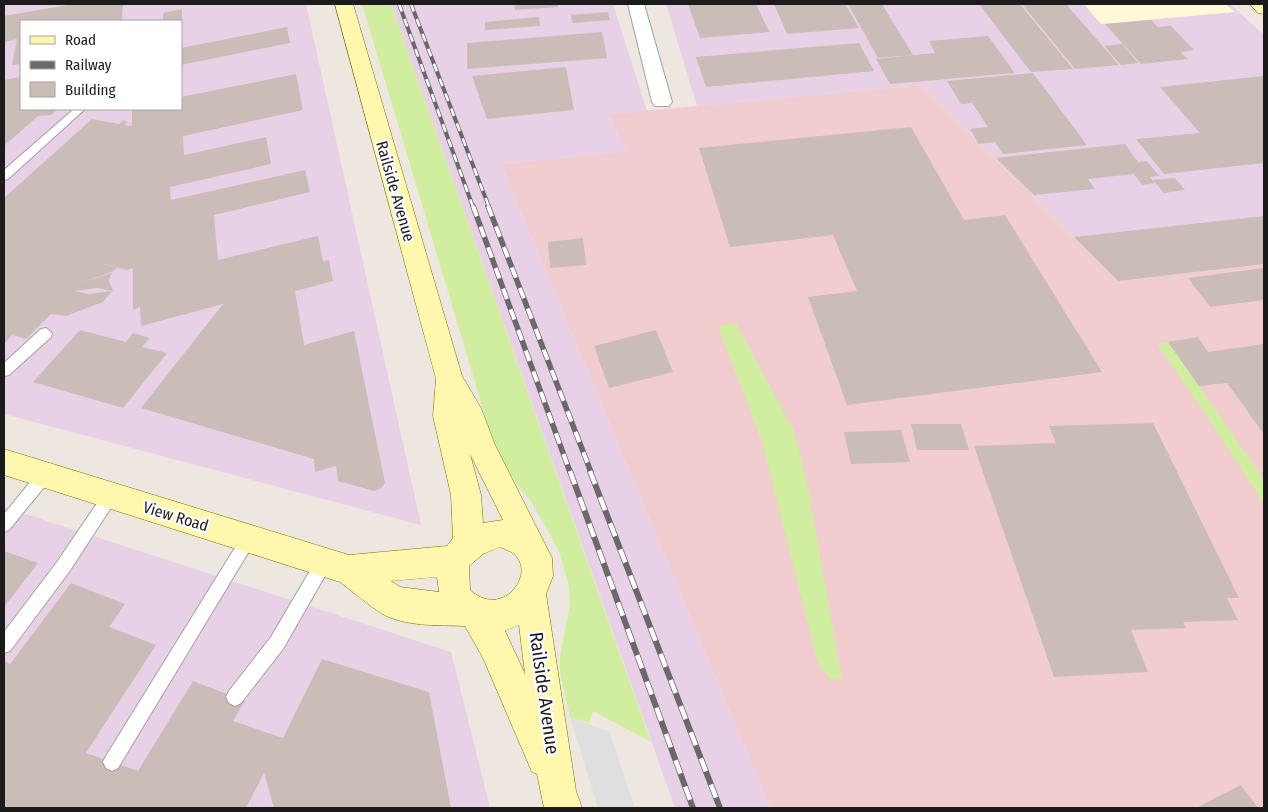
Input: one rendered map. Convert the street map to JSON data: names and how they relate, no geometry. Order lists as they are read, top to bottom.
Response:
{
  "streets": {
    "main road": ["Railside Avenue", "View Road"]
  },
  "crossings": [
    ["Railside Avenue", "View Road"]
  ],
  "legend": ["Road", "Railway", "Building"]
}
